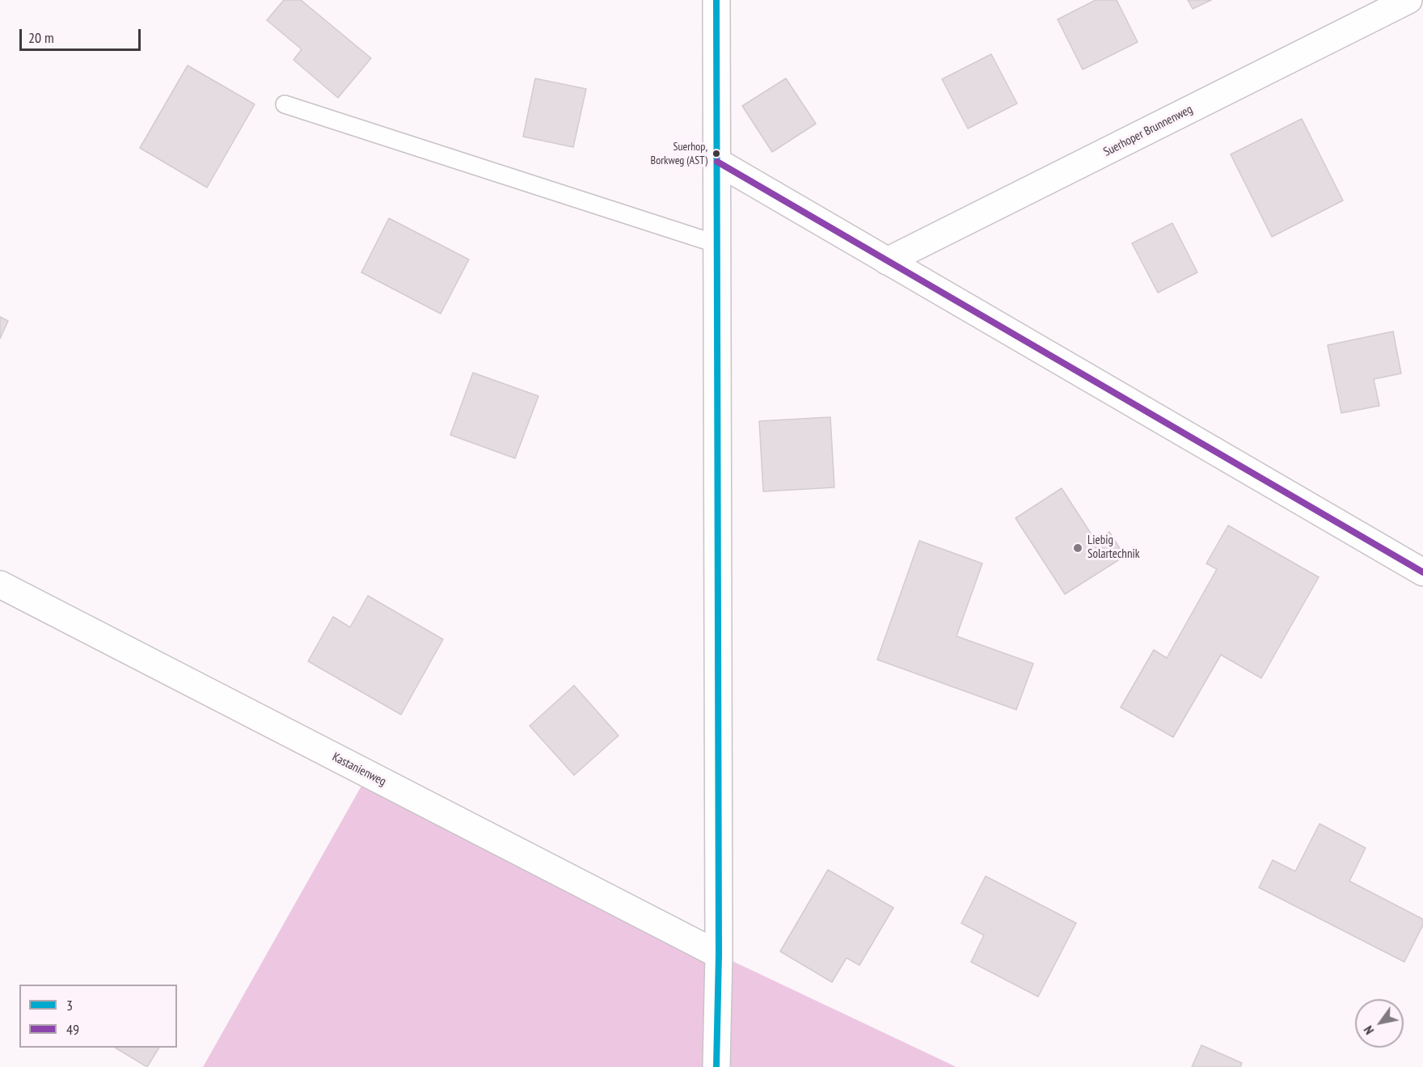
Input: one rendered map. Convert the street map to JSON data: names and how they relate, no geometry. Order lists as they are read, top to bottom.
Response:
{
  "streets": {
    "street": ["Suerhoper Brunnenweg", "Kastanienweg"]
  },
  "places": ["Suerhop, Borkweg (AST)", "Liebig Solartechnik"],
  "lines": ["transit line 3", "transit line 49"],
  "legend": ["3", "49"],
  "scale_bar": "20 m",
  "north": "bottom left"
}
